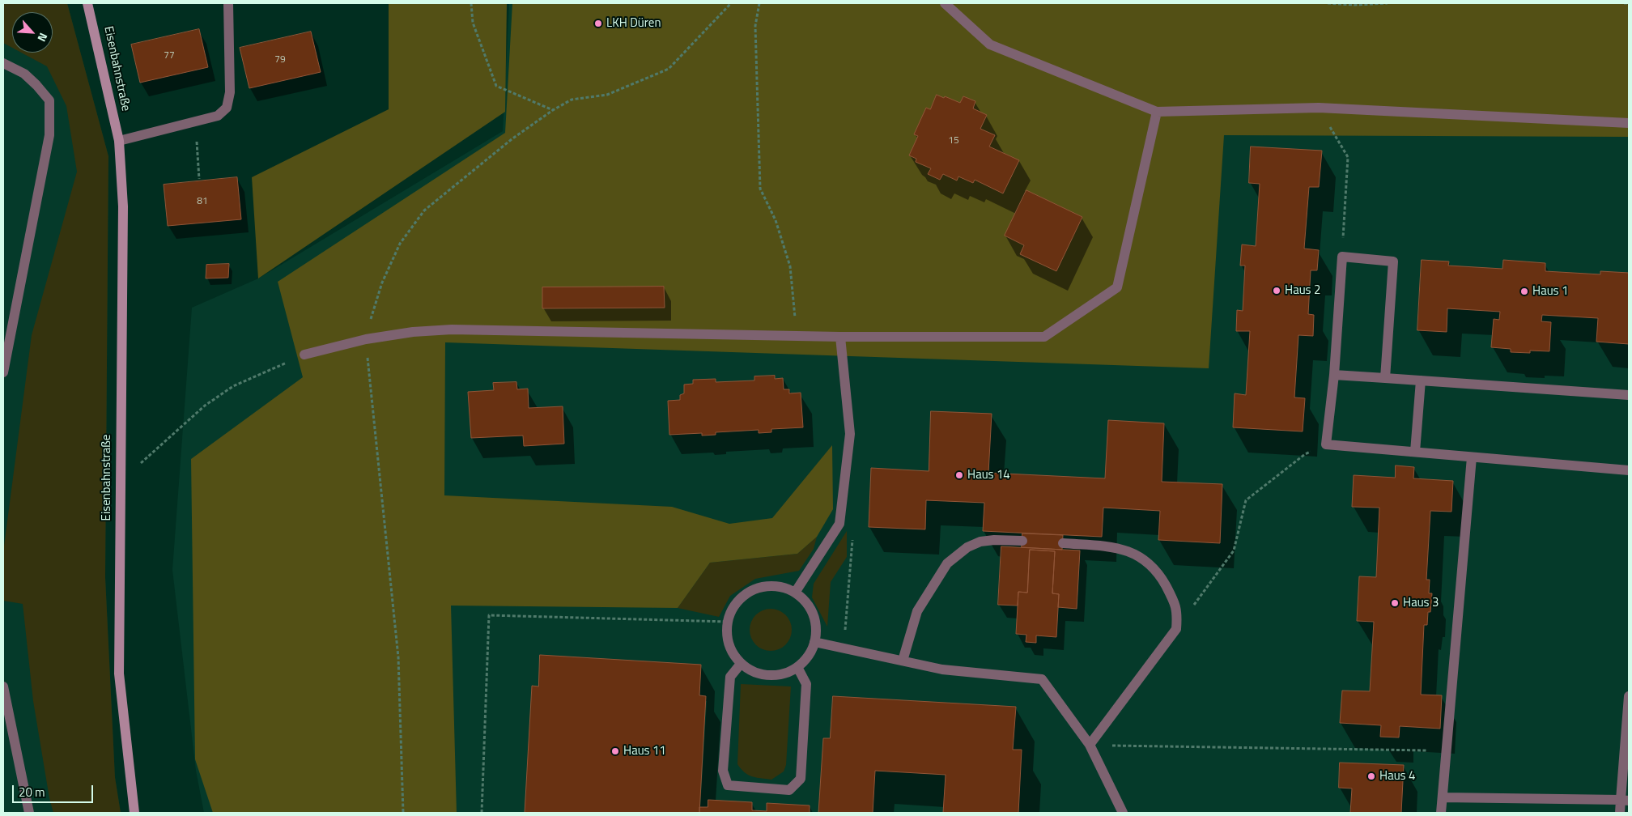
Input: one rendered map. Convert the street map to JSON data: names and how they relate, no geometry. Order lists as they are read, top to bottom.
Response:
{
  "streets": {
    "street": ["Eisenbahnstraße"]
  },
  "places": [
    "LKH Düren",
    "Haus 2",
    "Haus 1",
    "Haus 14",
    "Haus 3",
    "Haus 11",
    "Haus 4"
  ],
  "house_numbers": [
    "77",
    "79",
    "15",
    "81"
  ],
  "scale_bar": "20 m",
  "north": "bottom right"
}
